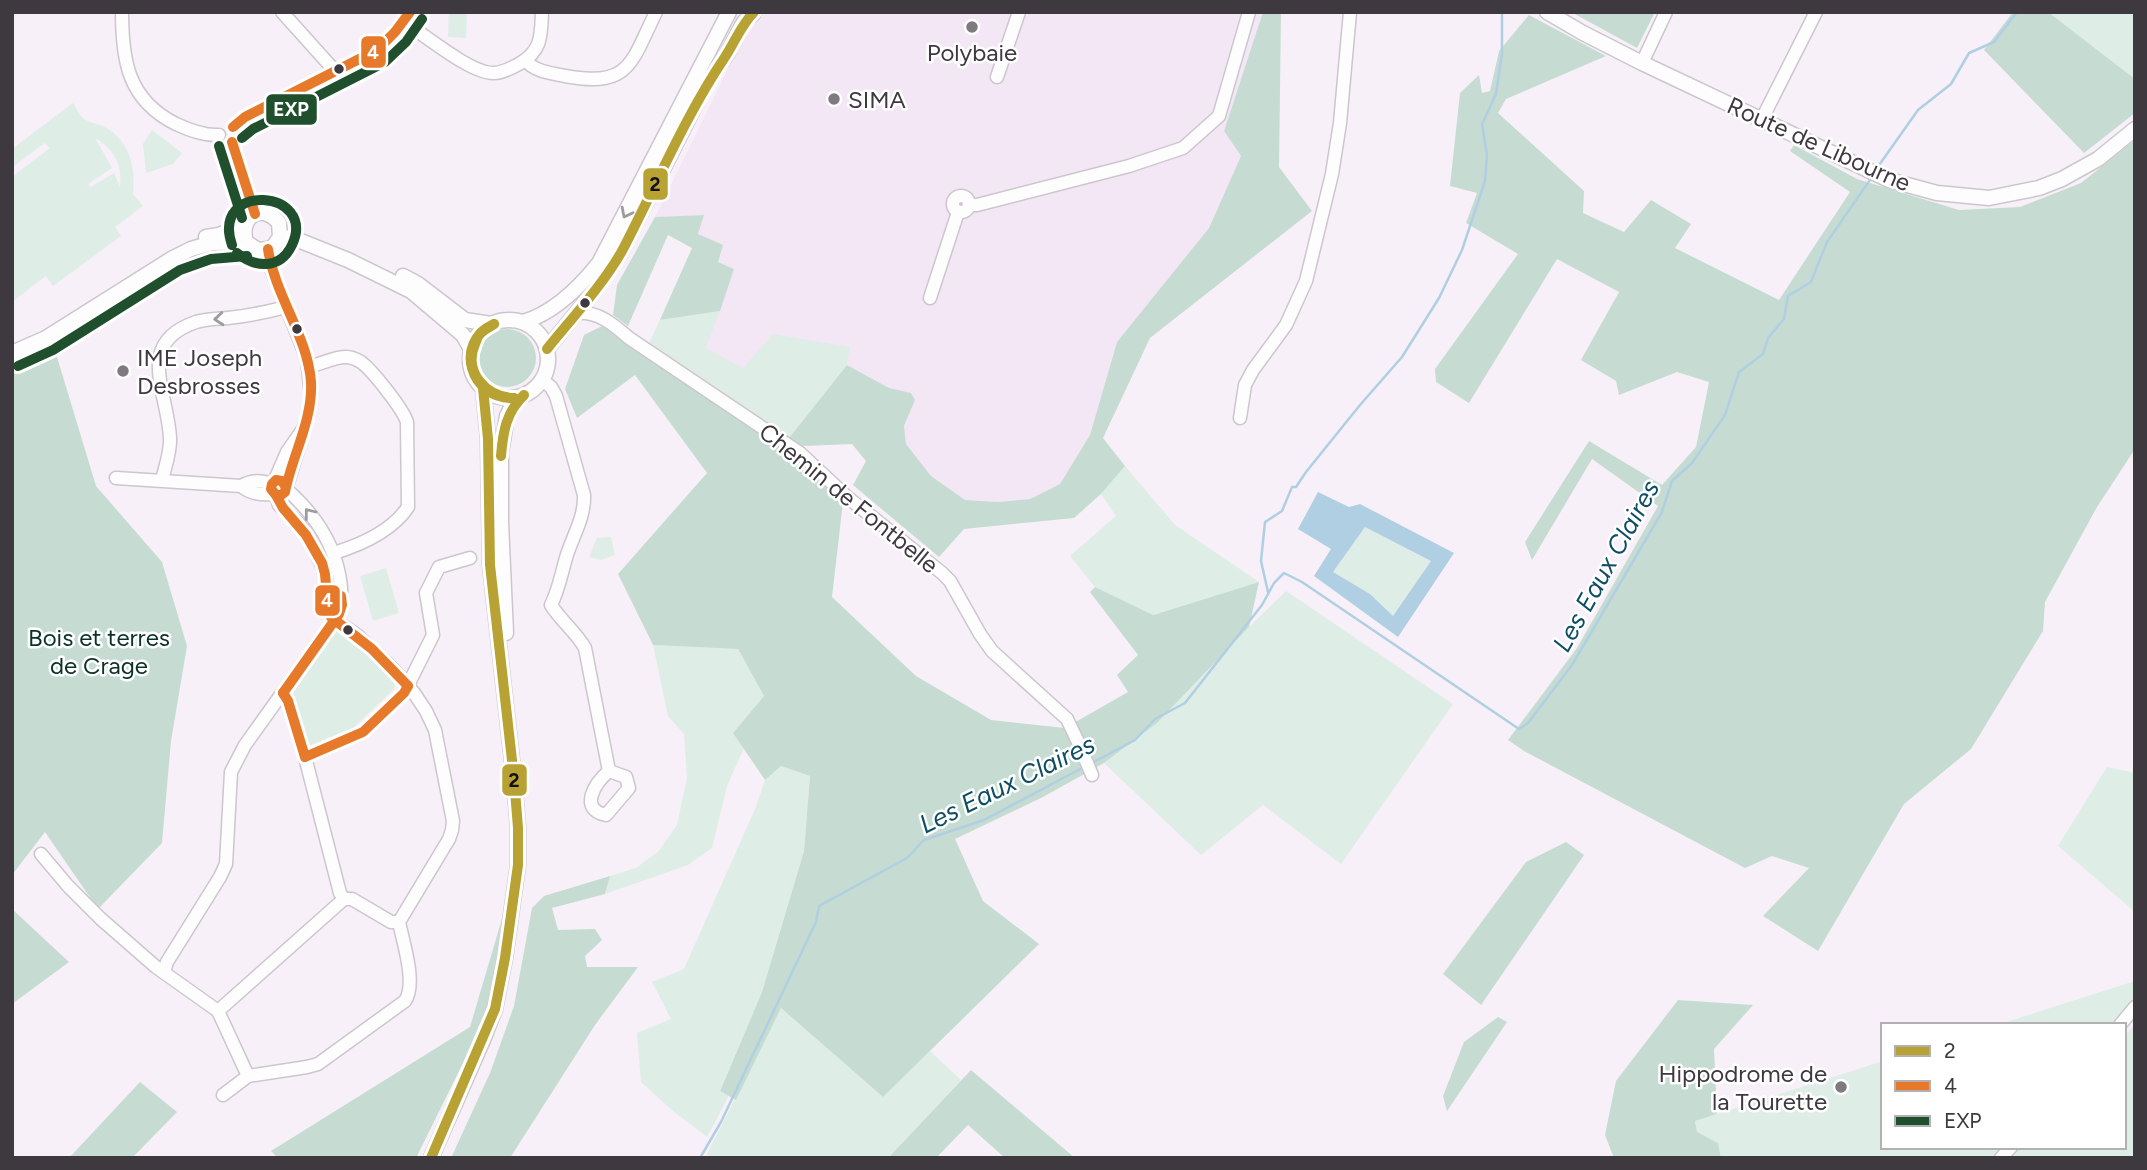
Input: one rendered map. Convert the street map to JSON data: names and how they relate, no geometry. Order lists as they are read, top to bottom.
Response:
{
  "streets": {
    "main road": ["Route de Libourne"],
    "street": ["Chemin de Fontbelle"]
  },
  "water": ["Les Eaux Claires"],
  "parks": ["Bois et terres de Crage"],
  "places": [
    "Polybaie",
    "SIMA",
    "IME Joseph Desbrosses",
    "Hippodrome de la Tourette"
  ],
  "lines": ["transit line 2", "transit line 4", "transit line EXP"],
  "legend": ["2", "4", "EXP"]
}
